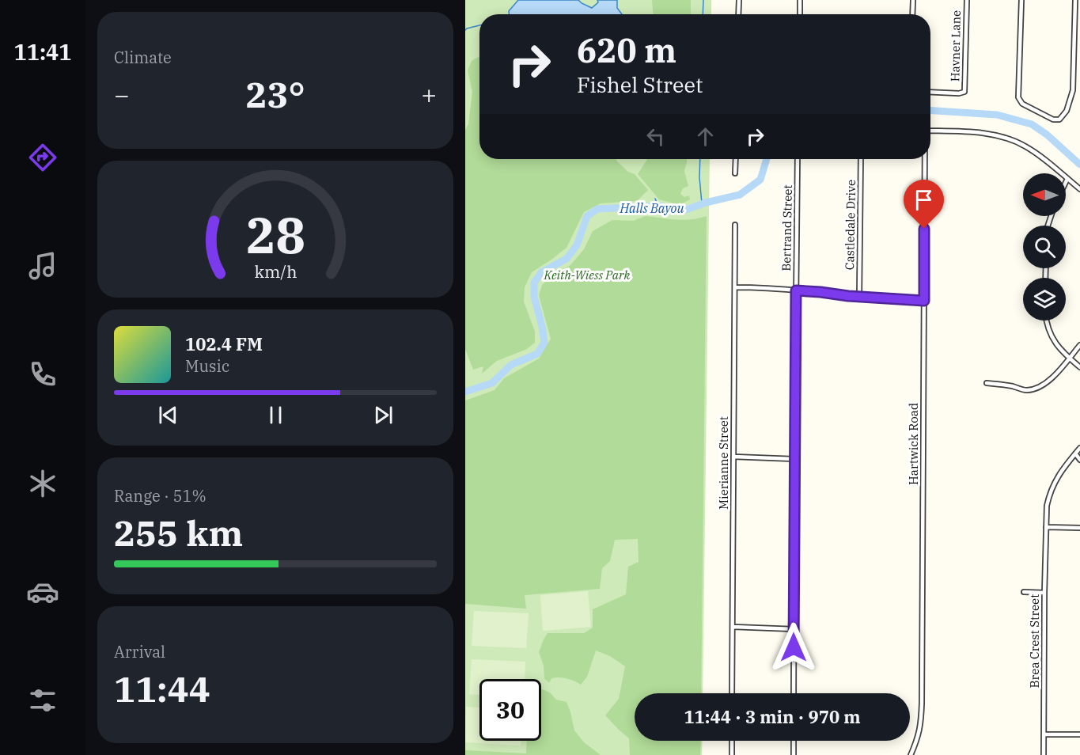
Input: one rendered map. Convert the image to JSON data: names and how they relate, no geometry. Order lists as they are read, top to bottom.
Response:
{
  "streets": {
    "street": [
      "Havner Lane",
      "Castledale Drive",
      "Bertrand Street",
      "Hartwick Road",
      "Mierianne Street",
      "Brea Crest Street"
    ]
  },
  "water": ["Halls Bayou"],
  "parks": ["Keith-Wiess Park"],
  "north": "left",
  "page": {
    "tabs": "11:41",
    "tile": [
      "Climate",
      ["Range · 51%", "255 km"],
      ["Arrival", "11:44"]
    ],
    "turn": ["620 m", "Fishel Street"],
    "heat": ["−", "23°", "+"],
    "song": ["102.4 FM", "Music"],
    "limit": "30",
    "trip": "11:44 · 3 min · 970 m",
    "gauge": ["28", "km/h"]
  }
}
